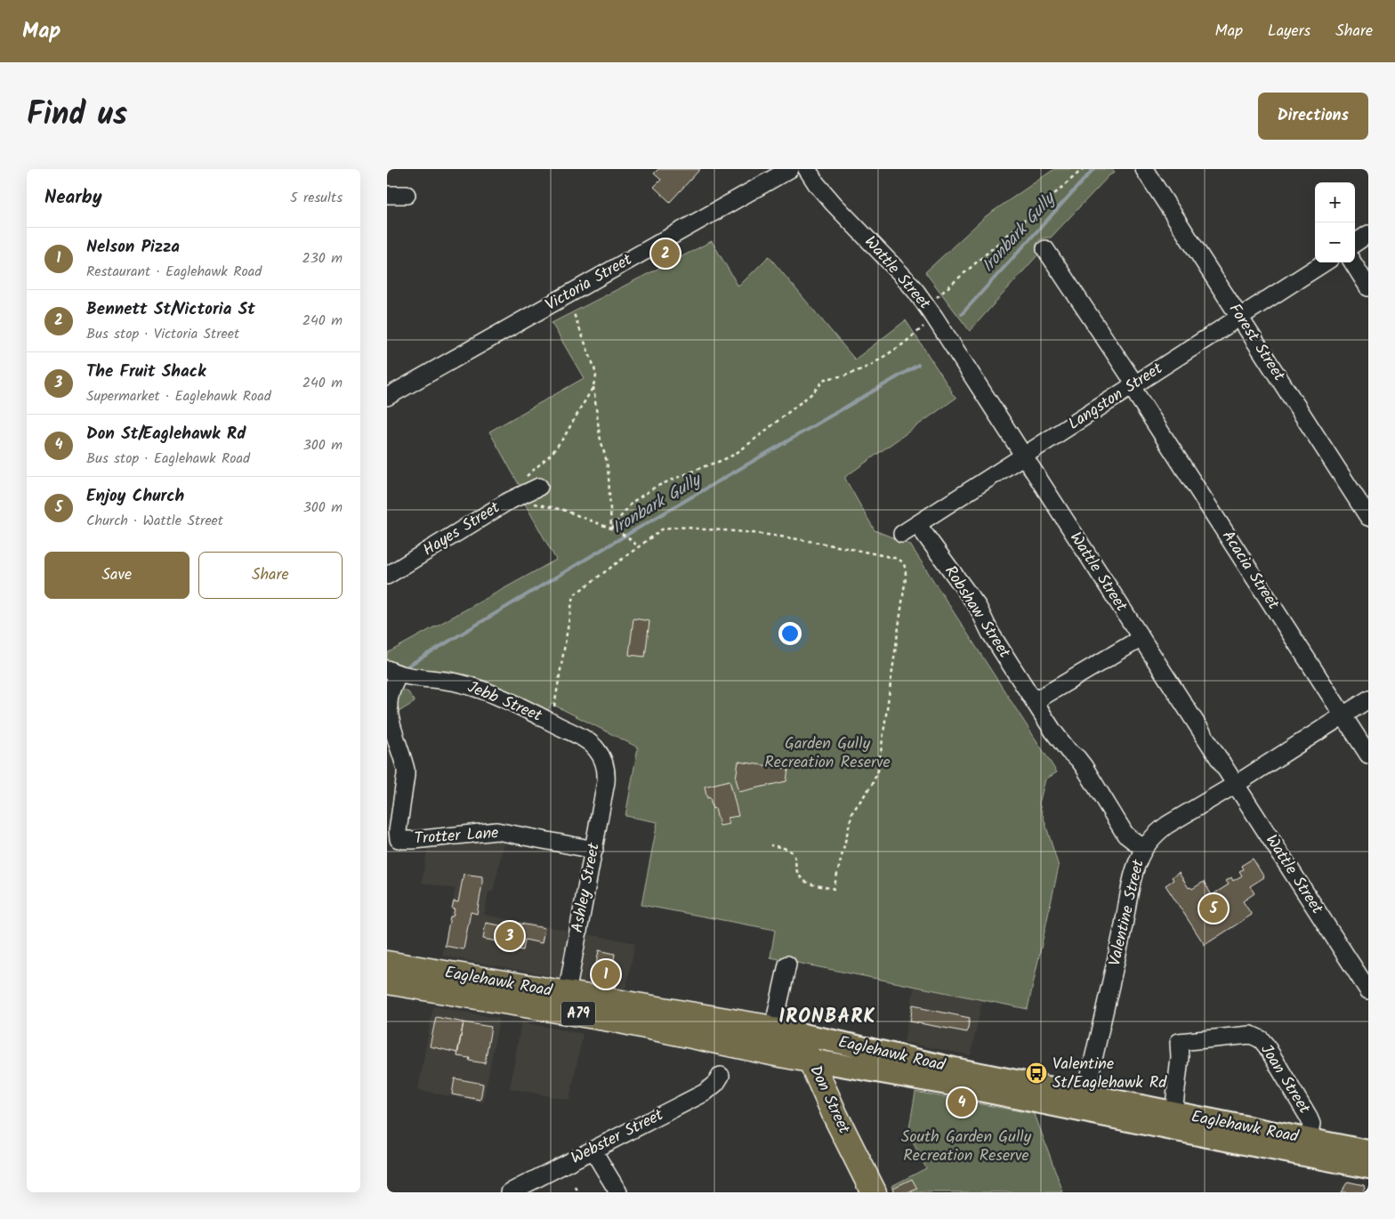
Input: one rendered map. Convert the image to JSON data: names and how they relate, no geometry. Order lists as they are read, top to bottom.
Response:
{
  "streets": {
    "highway": ["Eaglehawk Road", "A79", "Don Street"],
    "street": [
      "Wattle Street",
      "Victoria Street",
      "Forest Street",
      "Langston Street",
      "Hayes Street",
      "Acacia Street",
      "Robshaw Street",
      "Jebb Street",
      "Trotter Lane",
      "Ashley Street",
      "Valentine Street",
      "Joan Street",
      "Webster Street"
    ]
  },
  "crossings": [
    ["Wattle Street", "Langston Street"],
    ["Wattle Street", "Valentine Street"],
    ["Forest Street", "Langston Street"],
    ["Langston Street", "Acacia Street"],
    ["Langston Street", "Robshaw Street"],
    ["Acacia Street", "Valentine Street"],
    ["Robshaw Street", "Valentine Street"],
    ["Jebb Street", "Trotter Lane"],
    ["Jebb Street", "Ashley Street"],
    ["Trotter Lane", "Ashley Street"],
    ["Ashley Street", "Eaglehawk Road"],
    ["Valentine Street", "Eaglehawk Road"],
    ["Eaglehawk Road", "Joan Street"],
    ["Eaglehawk Road", "Don Street"]
  ],
  "districts": ["IRONBARK"],
  "water": ["Ironbark Gully"],
  "parks": ["Garden Gully Recreation Reserve", "South Garden Gully Recreation Reserve"],
  "places": {
    "bus stop": ["Valentine St/Eaglehawk Rd"]
  },
  "page": {
    "header": "Map",
    "nav": ["Map", "Layers", "Share"],
    "title": "Find us",
    "buttons": [
      "Directions",
      ["Save", "Share"]
    ],
    "heading": ["Nearby", "5 results"],
    "map_buttons": ["+", "−"],
    "list": [
      {
        "mark": "1",
        "name": "Nelson Pizza",
        "note": "Restaurant · Eaglehawk Road",
        "value": "230 m"
      },
      {
        "mark": "2",
        "name": "Bennett St/Victoria St",
        "note": "Bus stop · Victoria Street",
        "value": "240 m"
      },
      {
        "mark": "3",
        "name": "The Fruit Shack",
        "note": "Supermarket · Eaglehawk Road",
        "value": "240 m"
      },
      {
        "mark": "4",
        "name": "Don St/Eaglehawk Rd",
        "note": "Bus stop · Eaglehawk Road",
        "value": "300 m"
      },
      {
        "mark": "5",
        "name": "Enjoy Church",
        "note": "Church · Wattle Street",
        "value": "300 m"
      }
    ],
    "pins": [
      "2",
      "5",
      "3",
      "1",
      "4"
    ]
  }
}
